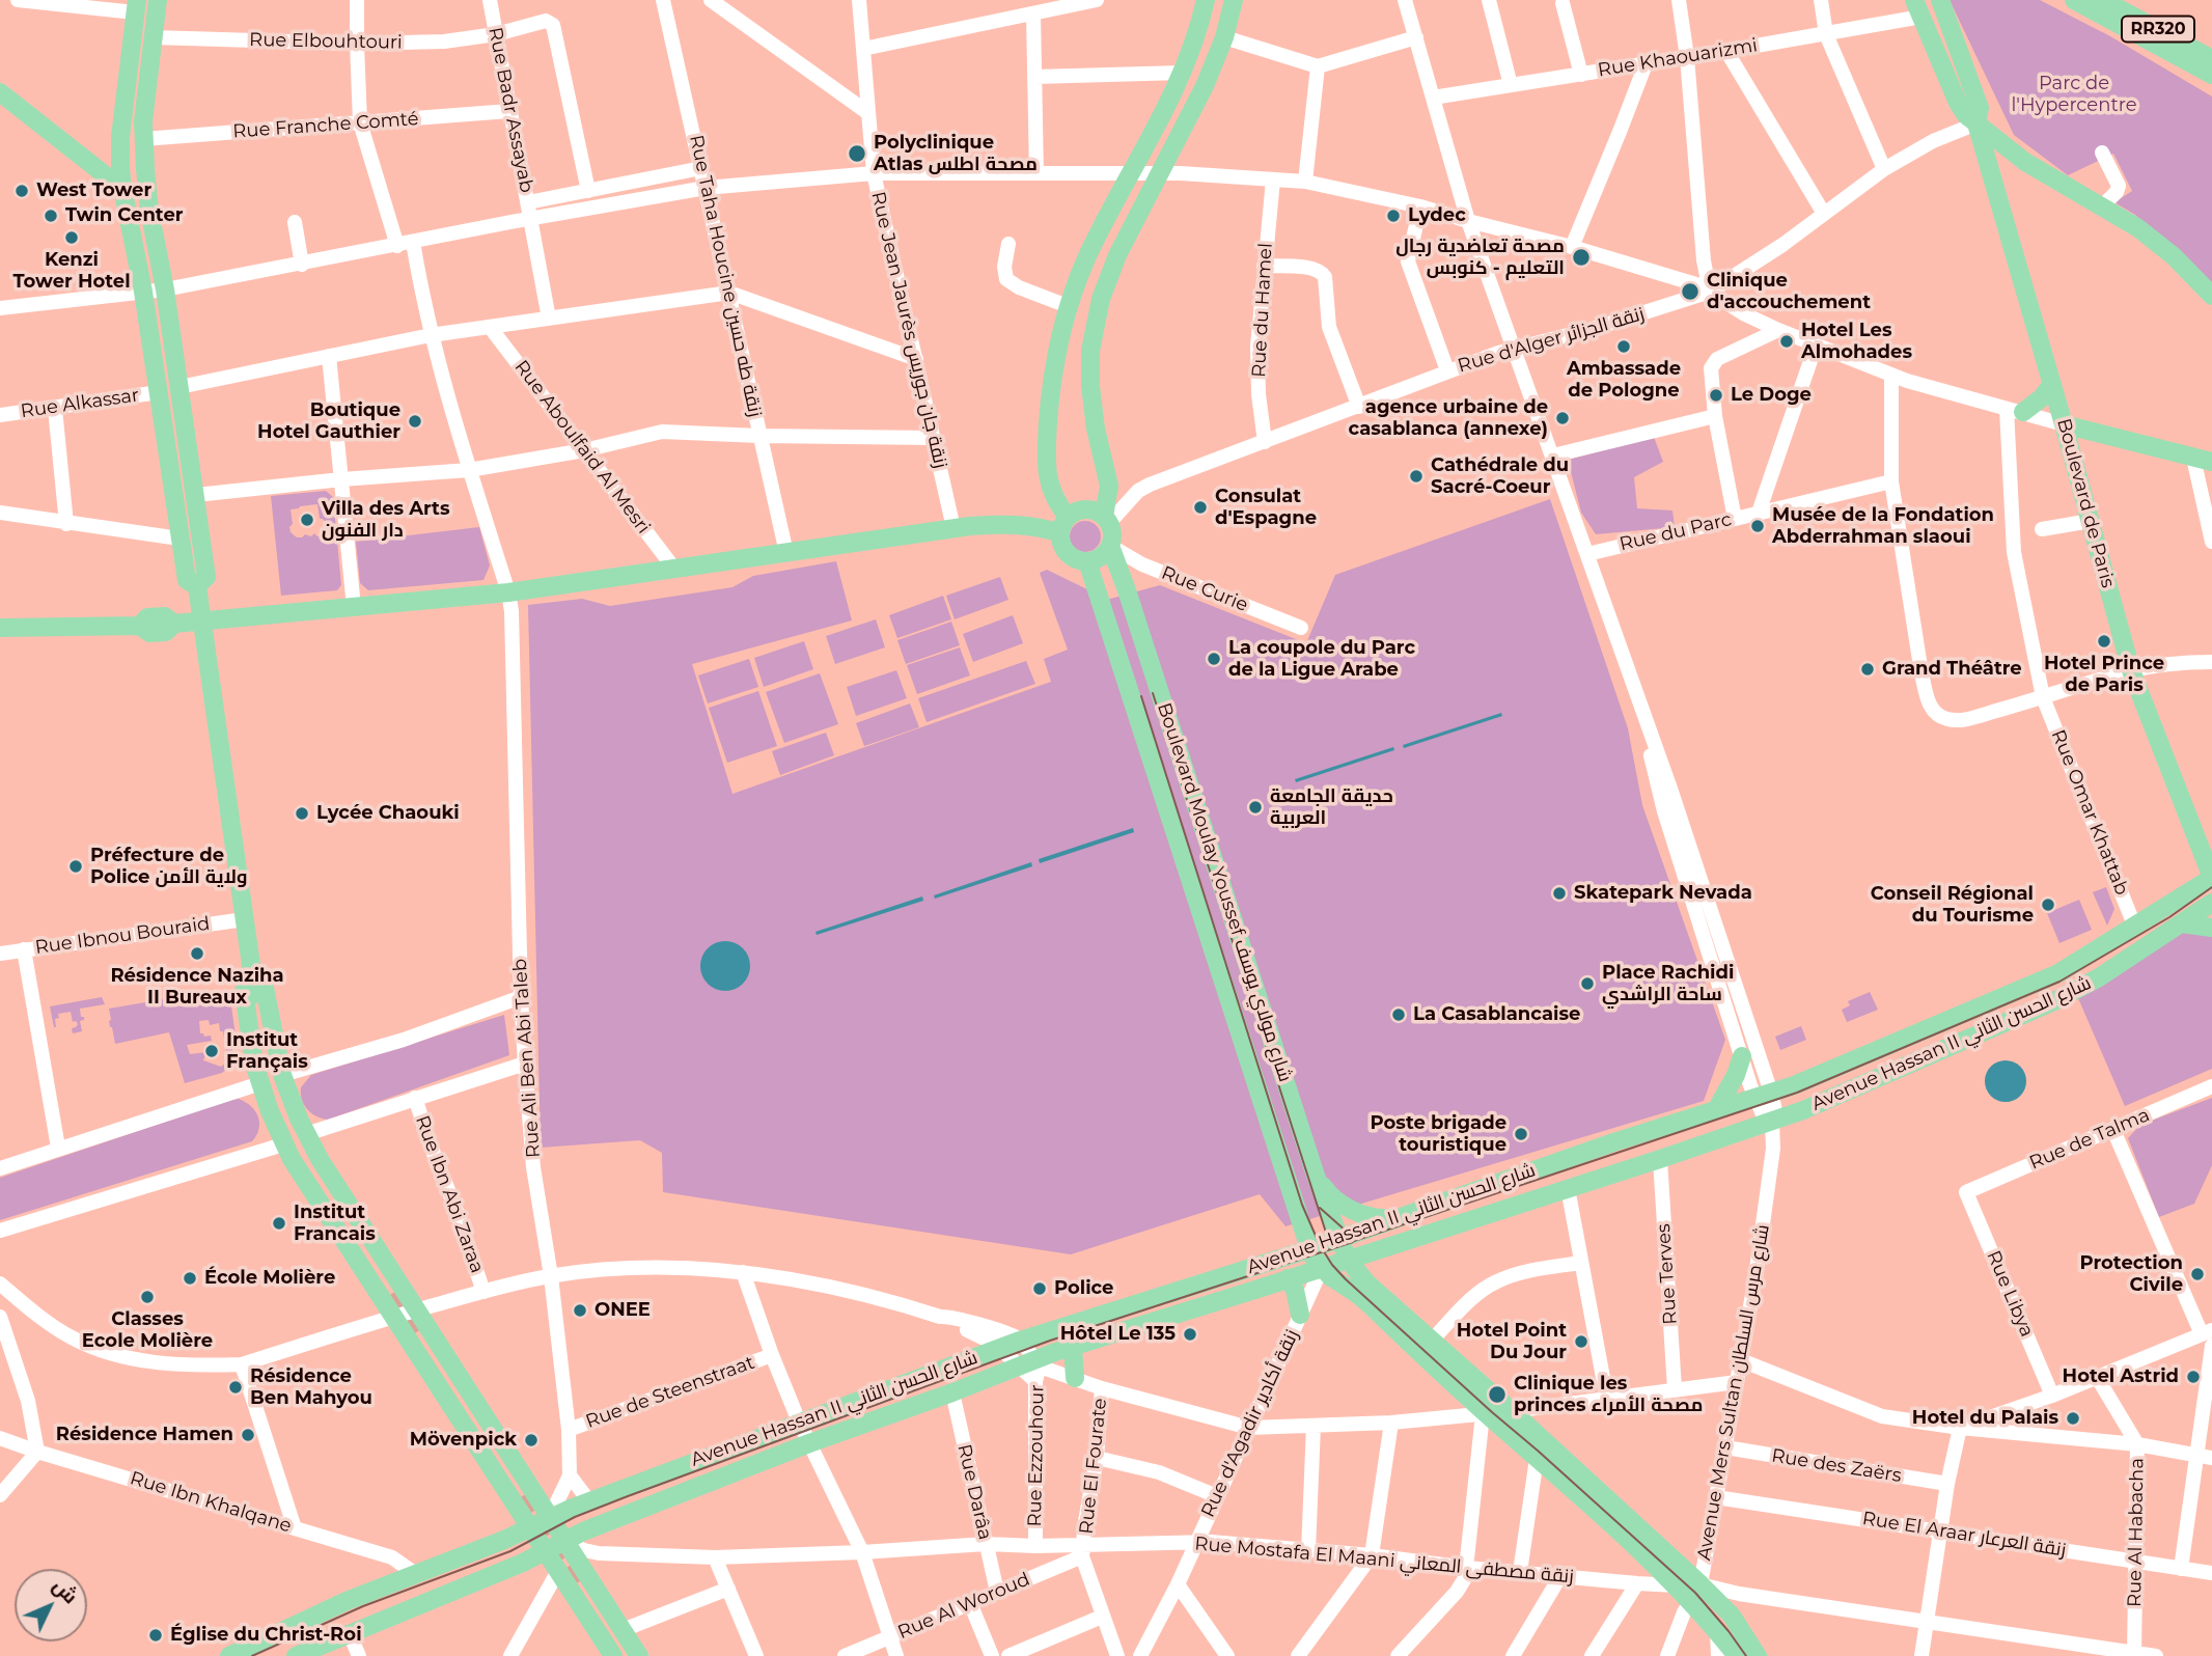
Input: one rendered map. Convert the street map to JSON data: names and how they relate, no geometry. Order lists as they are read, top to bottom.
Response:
{
  "streets": {
    "main road": [
      "RR320",
      "Boulevard de Paris",
      "Boulevard Moulay Youssef شارع مولاي يوسف",
      "Avenue Hassan II شارع الحسن الثاني"
    ],
    "street": [
      "Rue Elbouhtouri",
      "Rue Khaouarizmi",
      "Rue Badr Assayab",
      "Rue Franche Comté",
      "Rue Taha Houcine زنقة طه حسين",
      "Rue du Hamel",
      "Rue Jean Jaurès زنقة جان جوريس",
      "Rue d'Alger زنقة الجزائر",
      "Rue Alkassar",
      "Rue Aboulfaid Al Mesri",
      "Rue du Parc",
      "Rue Curie",
      "Rue Omar Khattab",
      "Rue Ibnou Bouraid",
      "Rue Ali Ben Abi Taleb",
      "Rue de Talma",
      "Rue Ibn Abi Zaraa",
      "Rue Terves",
      "Rue Libya",
      "Rue de Steenstraat",
      "Avenue Mers Sultan شارع مرس السلطان",
      "Rue d'Agadir زنقة أكادير",
      "Rue Ezzouhour",
      "Rue El Fourate",
      "Rue des Zaërs",
      "Rue Darâa",
      "Rue Ibn Khalqane",
      "Rue Al Habacha",
      "Rue El Araar زنقة العرعار",
      "Rue Mostafa El Maani زنقة مصطفى المعاني",
      "Rue Al Woroud"
    ]
  },
  "crossings": [
    ["Rue Elbouhtouri", "Rue Badr Assayab"],
    ["Rue Elbouhtouri", "Rue Ali Ben Abi Taleb"],
    ["Rue Khaouarizmi", "Boulevard de Paris"],
    ["Rue Badr Assayab", "Rue Franche Comté"],
    ["Rue Franche Comté", "Rue Ali Ben Abi Taleb"],
    ["Rue du Hamel", "Rue d'Alger زنقة الجزائر"],
    ["Rue d'Alger زنقة الجزائر", "Boulevard de Paris"],
    ["Rue d'Alger زنقة الجزائر", "Rue Curie"],
    ["Rue d'Alger زنقة الجزائر", "Boulevard Moulay Youssef شارع مولاي يوسف"],
    ["Boulevard de Paris", "Avenue Hassan II شارع الحسن الثاني"],
    ["Rue Curie", "Boulevard Moulay Youssef شارع مولاي يوسف"],
    ["Rue Omar Khattab", "Avenue Hassan II شارع الحسن الثاني"],
    ["Boulevard Moulay Youssef شارع مولاي يوسف", "Avenue Hassan II شارع الحسن الثاني"],
    ["Boulevard Moulay Youssef شارع مولاي يوسف", "Rue d'Agadir زنقة أكادير"],
    ["Avenue Hassan II شارع الحسن الثاني", "Rue Ali Ben Abi Taleb"],
    ["Avenue Hassan II شارع الحسن الثاني", "Rue Terves"],
    ["Avenue Hassan II شارع الحسن الثاني", "Avenue Mers Sultan شارع مرس السلطان"],
    ["Avenue Hassan II شارع الحسن الثاني", "Rue d'Agadir زنقة أكادير"],
    ["Avenue Hassan II شارع الحسن الثاني", "Rue Ezzouhour"],
    ["Avenue Hassan II شارع الحسن الثاني", "Rue Darâa"],
    ["Avenue Hassan II شارع الحسن الثاني", "Rue Ibn Khalqane"],
    ["Avenue Hassan II شارع الحسن الثاني", "Rue Mostafa El Maani زنقة مصطفى المعاني"],
    ["Rue Ali Ben Abi Taleb", "Rue de Steenstraat"],
    ["Rue de Talma", "Rue Libya"],
    ["Avenue Mers Sultan شارع مرس السلطان", "Rue des Zaërs"],
    ["Avenue Mers Sultan شارع مرس السلطان", "Rue El Araar زنقة العرعار"],
    ["Rue d'Agadir زنقة أكادير", "Rue Mostafa El Maani زنقة مصطفى المعاني"],
    ["Rue Ezzouhour", "Rue Mostafa El Maani زنقة مصطفى المعاني"],
    ["Rue El Fourate", "Rue Mostafa El Maani زنقة مصطفى المعاني"],
    ["Rue El Fourate", "Rue Al Woroud"],
    ["Rue Darâa", "Rue Mostafa El Maani زنقة مصطفى المعاني"],
    ["Rue Darâa", "Rue Al Woroud"],
    ["Rue Al Habacha", "Rue El Araar زنقة العرعار"],
    ["Rue Mostafa El Maani زنقة مصطفى المعاني", "Rue Al Woroud"]
  ],
  "parks": ["Parc de l'Hypercentre"],
  "places": [
    "Polyclinique Atlas مصحة اطلس",
    "West Tower",
    "Twin Center",
    "Lydec",
    "Kenzi Tower Hotel",
    "مصحة تعاضدية رجال التعليم - كنوبس",
    "Clinique d'accouchement",
    "Hotel Les Almohades",
    "Ambassade de Pologne",
    "Le Doge",
    "agence urbaine de casablanca (annexe)",
    "Boutique Hotel Gauthier",
    "Cathédrale du Sacré-Coeur",
    "Consulat d'Espagne",
    "Villa des Arts دار الفنون",
    "Musée de la Fondation Abderrahman slaoui",
    "Hotel Prince de Paris",
    "La coupole du Parc de la Ligue Arabe",
    "Grand Théâtre",
    "حديقة الجامعة العربية",
    "Lycée Chaouki",
    "Préfecture de Police ولاية الأمن",
    "Skatepark Nevada",
    "Conseil Régional du Tourisme",
    "Résidence Naziha II Bureaux",
    "Place Rachidi ساحة الراشدي",
    "La Casablancaise",
    "Institut Français",
    "Poste brigade touristique",
    "Institut Francais",
    "Protection Civile",
    "École Molière",
    "Police",
    "Classes Ecole Molière",
    "ONEE",
    "Hôtel Le 135",
    "Hotel Point Du Jour",
    "Hotel Astrid",
    "Résidence Ben Mahyou",
    "Clinique les princes مصحة الأمراء",
    "Hotel du Palais",
    "Résidence Hamen",
    "Mövenpick",
    "Église du Christ-Roi"
  ],
  "north": "top right"
}
